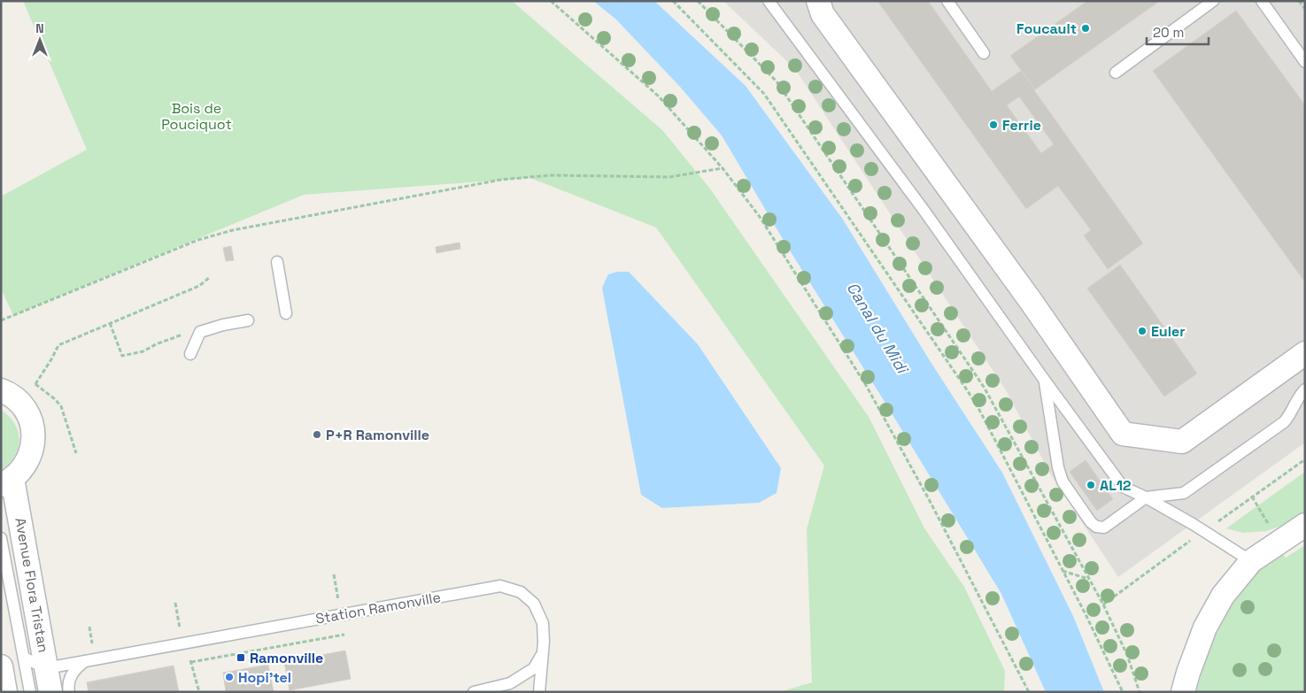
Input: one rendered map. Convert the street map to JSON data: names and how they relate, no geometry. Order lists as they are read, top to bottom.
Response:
{
  "streets": {
    "street": ["Avenue Flora Tristan"],
    "lane": ["Station Ramonville"]
  },
  "crossings": [
    ["Avenue Flora Tristan", "Station Ramonville"]
  ],
  "water": ["Canal du Midi"],
  "parks": ["Bois de Pouciquot"],
  "places": {
    "other": [
      "Foucault",
      "Ferrie",
      "Euler",
      "P+R Ramonville",
      "AL12",
      "Hopi'tel"
    ],
    "transit": ["Ramonville"]
  },
  "scale_bar": "20 m",
  "north": "top"
}
